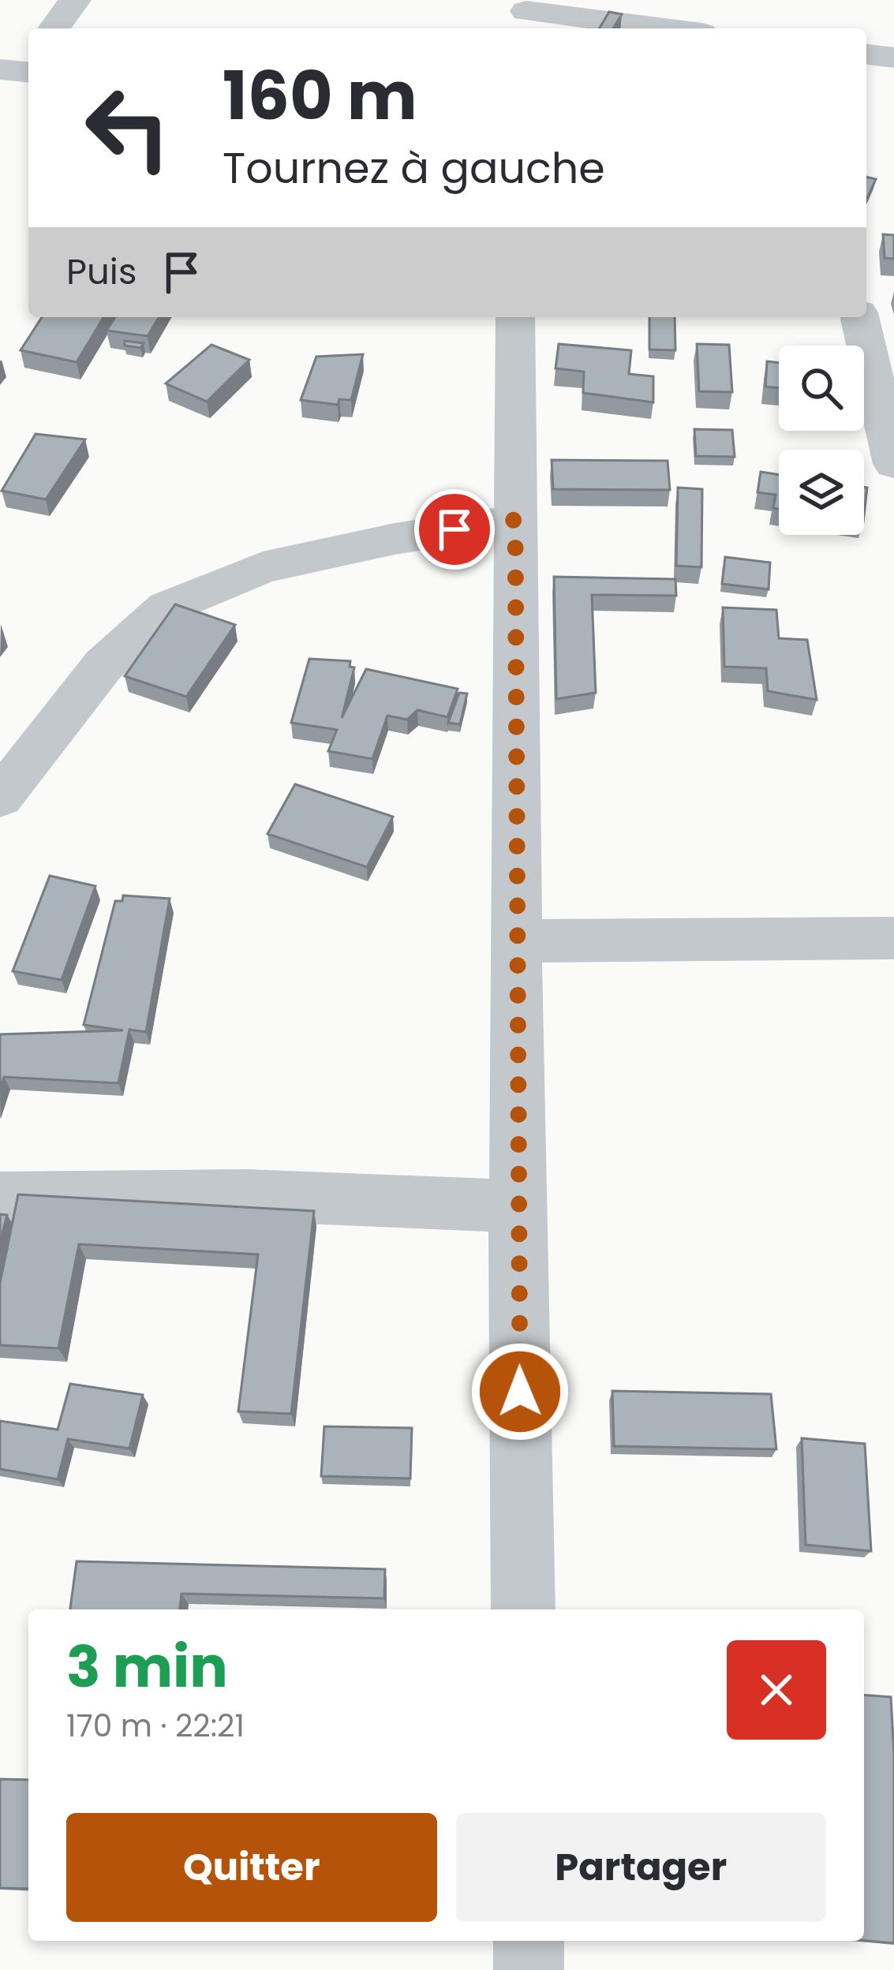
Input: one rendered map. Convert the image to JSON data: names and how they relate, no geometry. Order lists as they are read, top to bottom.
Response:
{
  "page": {
    "turn": ["160 m", "Tournez à gauche"],
    "then": "Puis",
    "heading": ["3 min", "170 m · 22:21"],
    "buttons": ["Quitter", "Partager"]
  }
}
